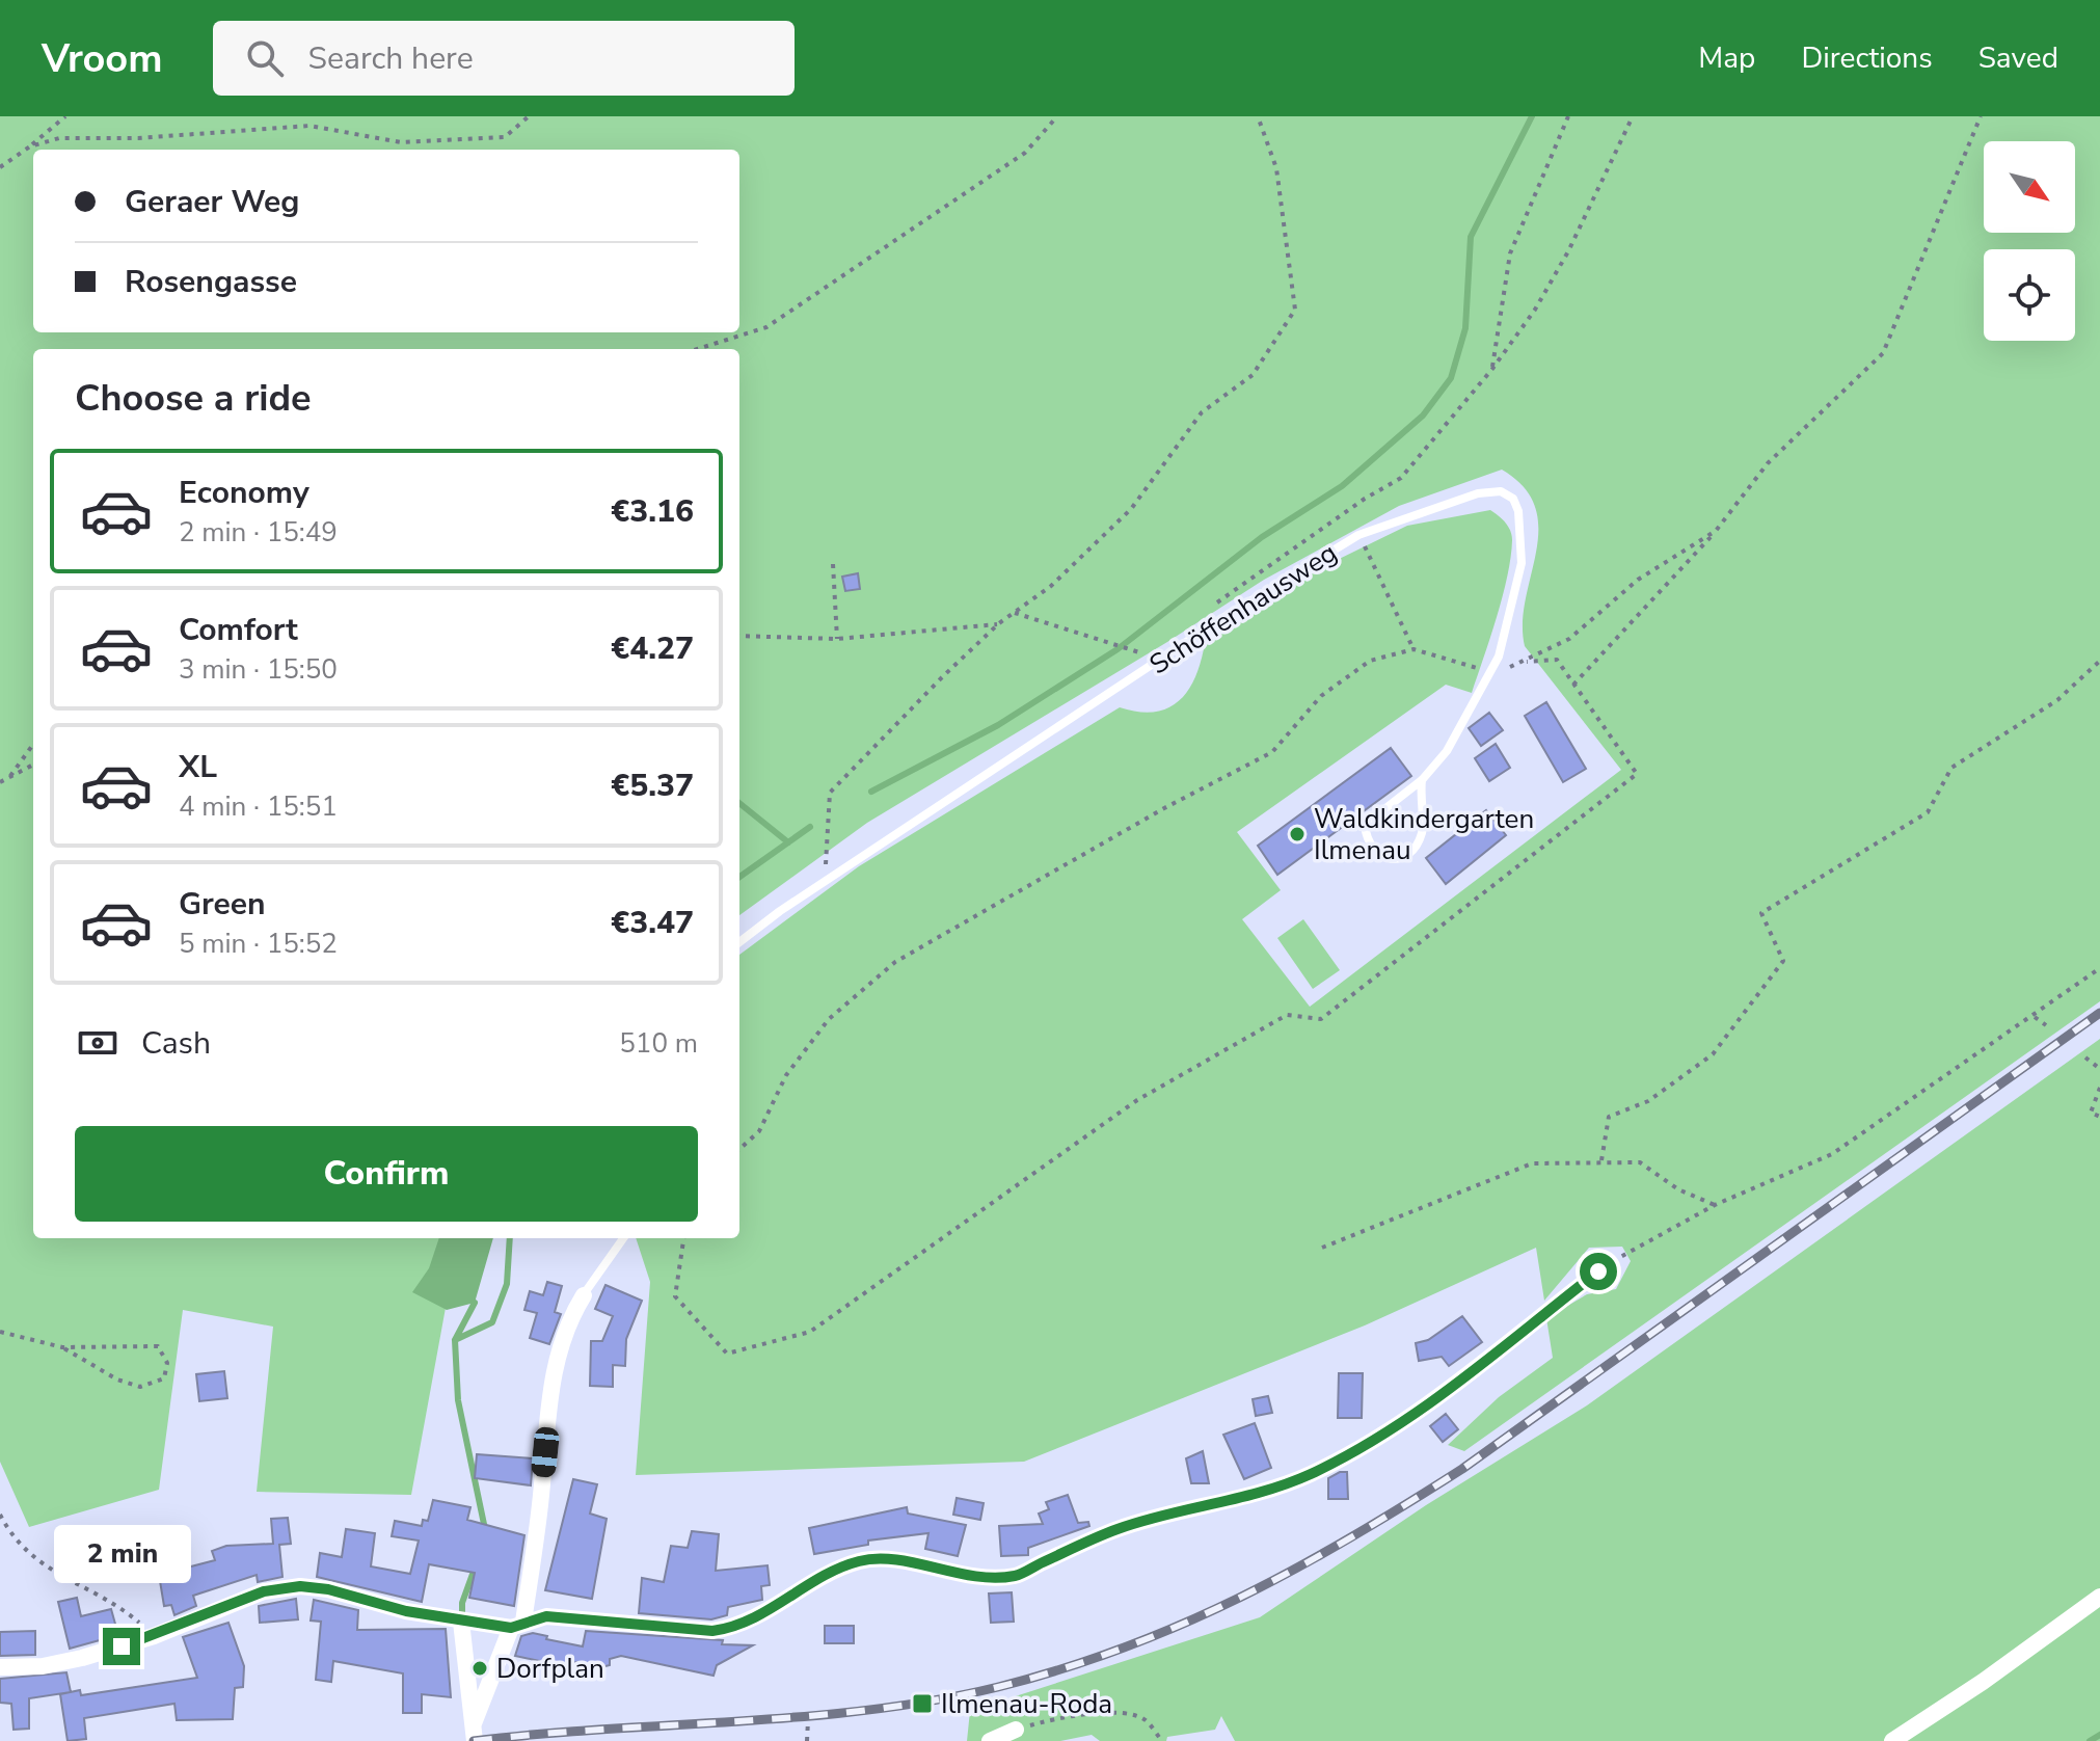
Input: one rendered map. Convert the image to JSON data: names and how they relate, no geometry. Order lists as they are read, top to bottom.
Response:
{
  "streets": {
    "lane": ["Schöffenhausweg"]
  },
  "places": {
    "other": ["Waldkindergarten Ilmenau", "Dorfplan"],
    "transit": ["Ilmenau-Roda"]
  },
  "north": "bottom right",
  "page": {
    "header": "Vroom",
    "search": "Search here",
    "nav": ["Map", "Directions", "Saved"],
    "banner": ["Geraer Weg", "Rosengasse"],
    "heading": "Choose a ride",
    "list": [
      {
        "name": "Economy",
        "note": "2 min · 15:49",
        "value": "€3.16"
      },
      {
        "name": "Comfort",
        "note": "3 min · 15:50",
        "value": "€4.27"
      },
      {
        "name": "XL",
        "note": "4 min · 15:51",
        "value": "€5.37"
      },
      {
        "name": "Green",
        "note": "5 min · 15:52",
        "value": "€3.47"
      }
    ],
    "pay": ["Cash", "510 m"],
    "buttons": "Confirm",
    "bubble": "2 min"
  }
}
